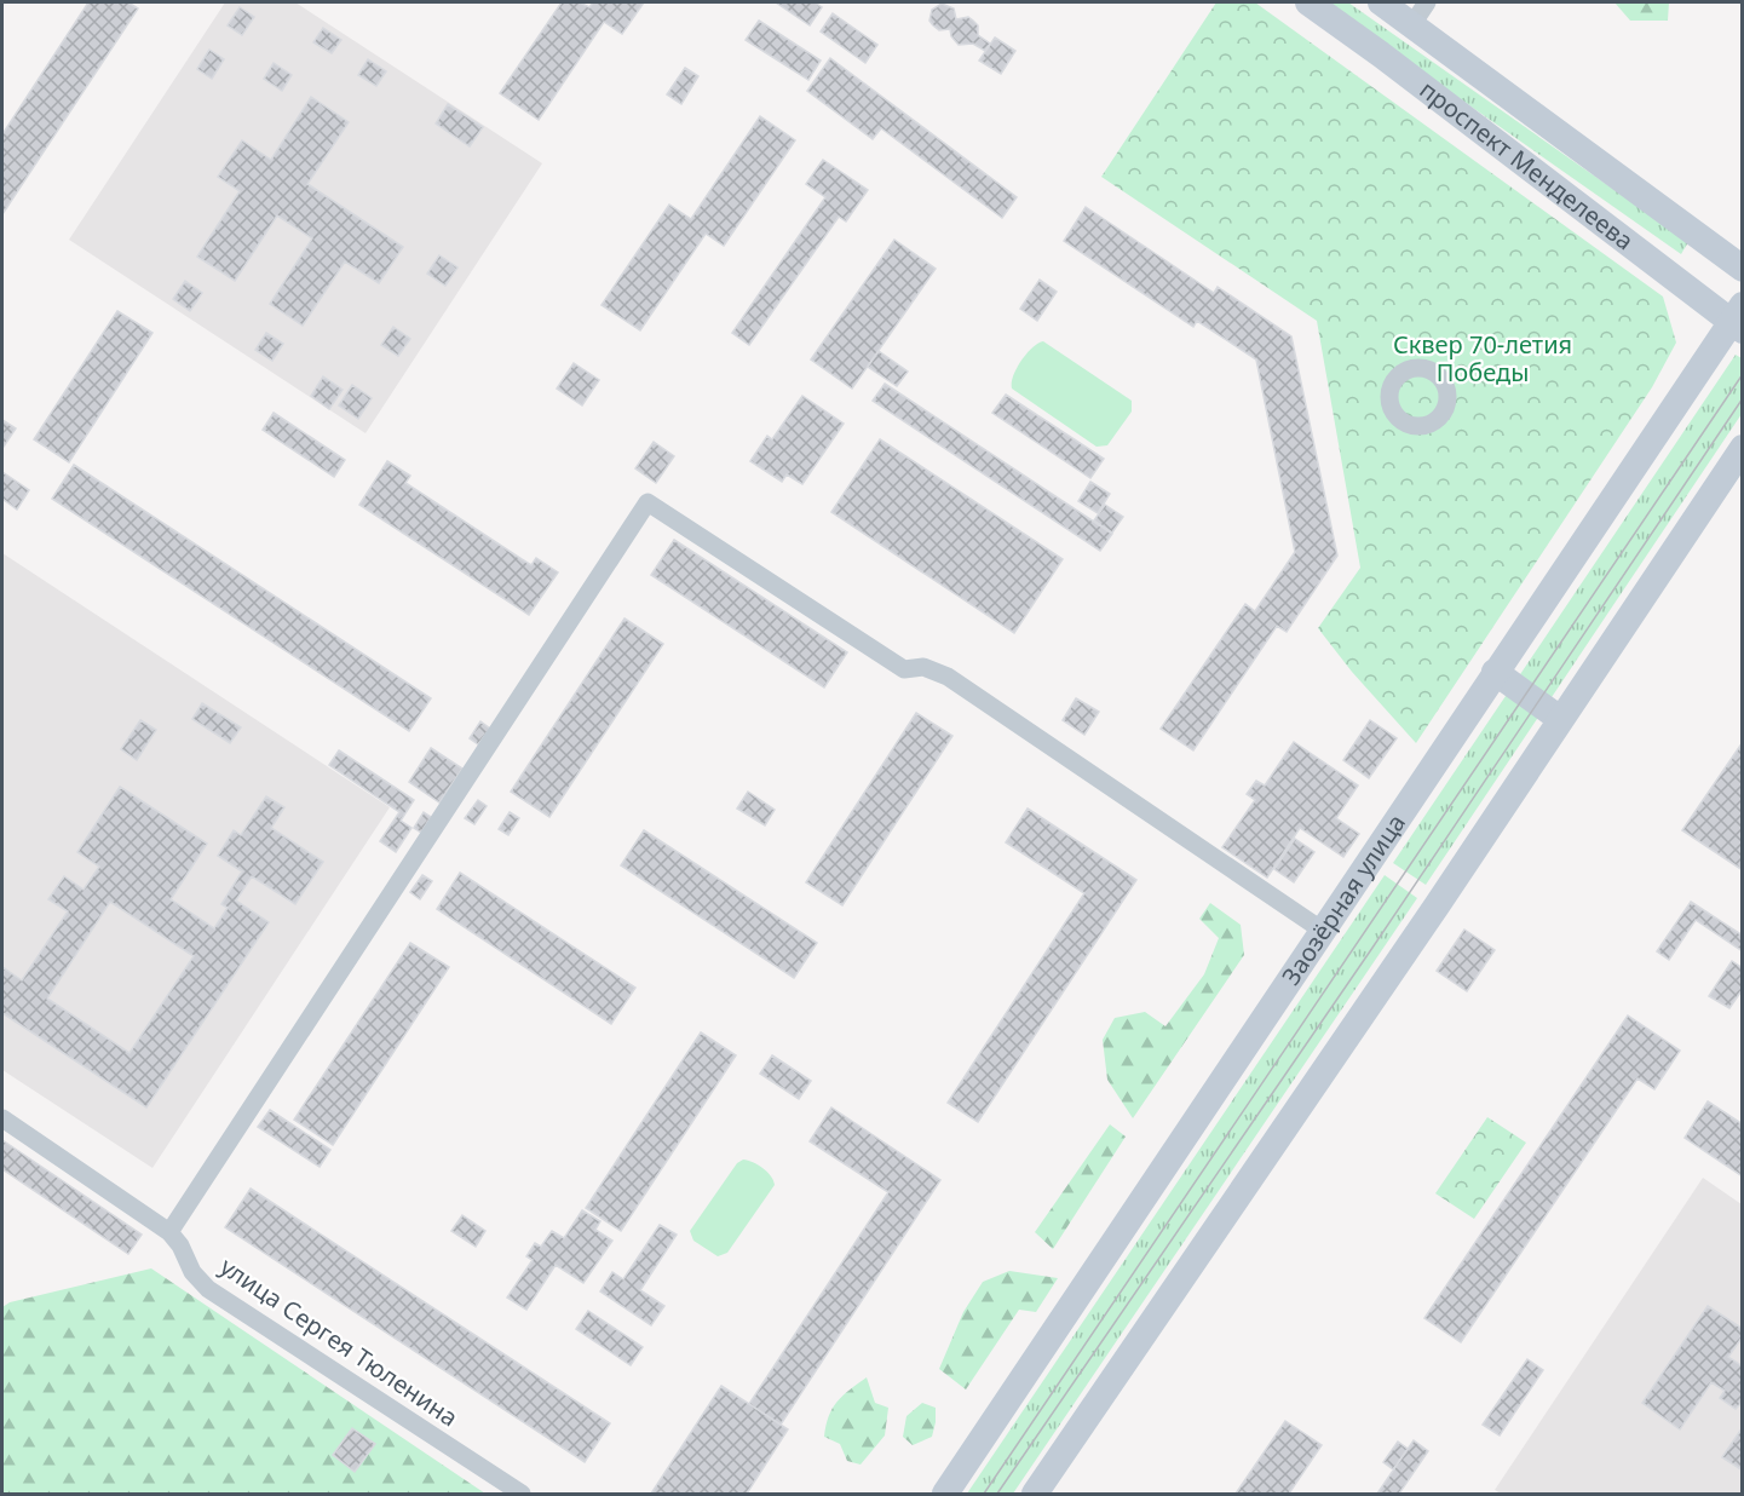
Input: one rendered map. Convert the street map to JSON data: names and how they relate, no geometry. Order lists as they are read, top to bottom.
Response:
{
  "streets": {
    "main road": ["проспект Менделеева", "Заозёрная улица"],
    "street": ["улица Сергея Тюленина"]
  },
  "crossings": [
    ["проспект Менделеева", "Заозёрная улица"]
  ],
  "parks": ["Сквер 70-летия Победы"]
}
